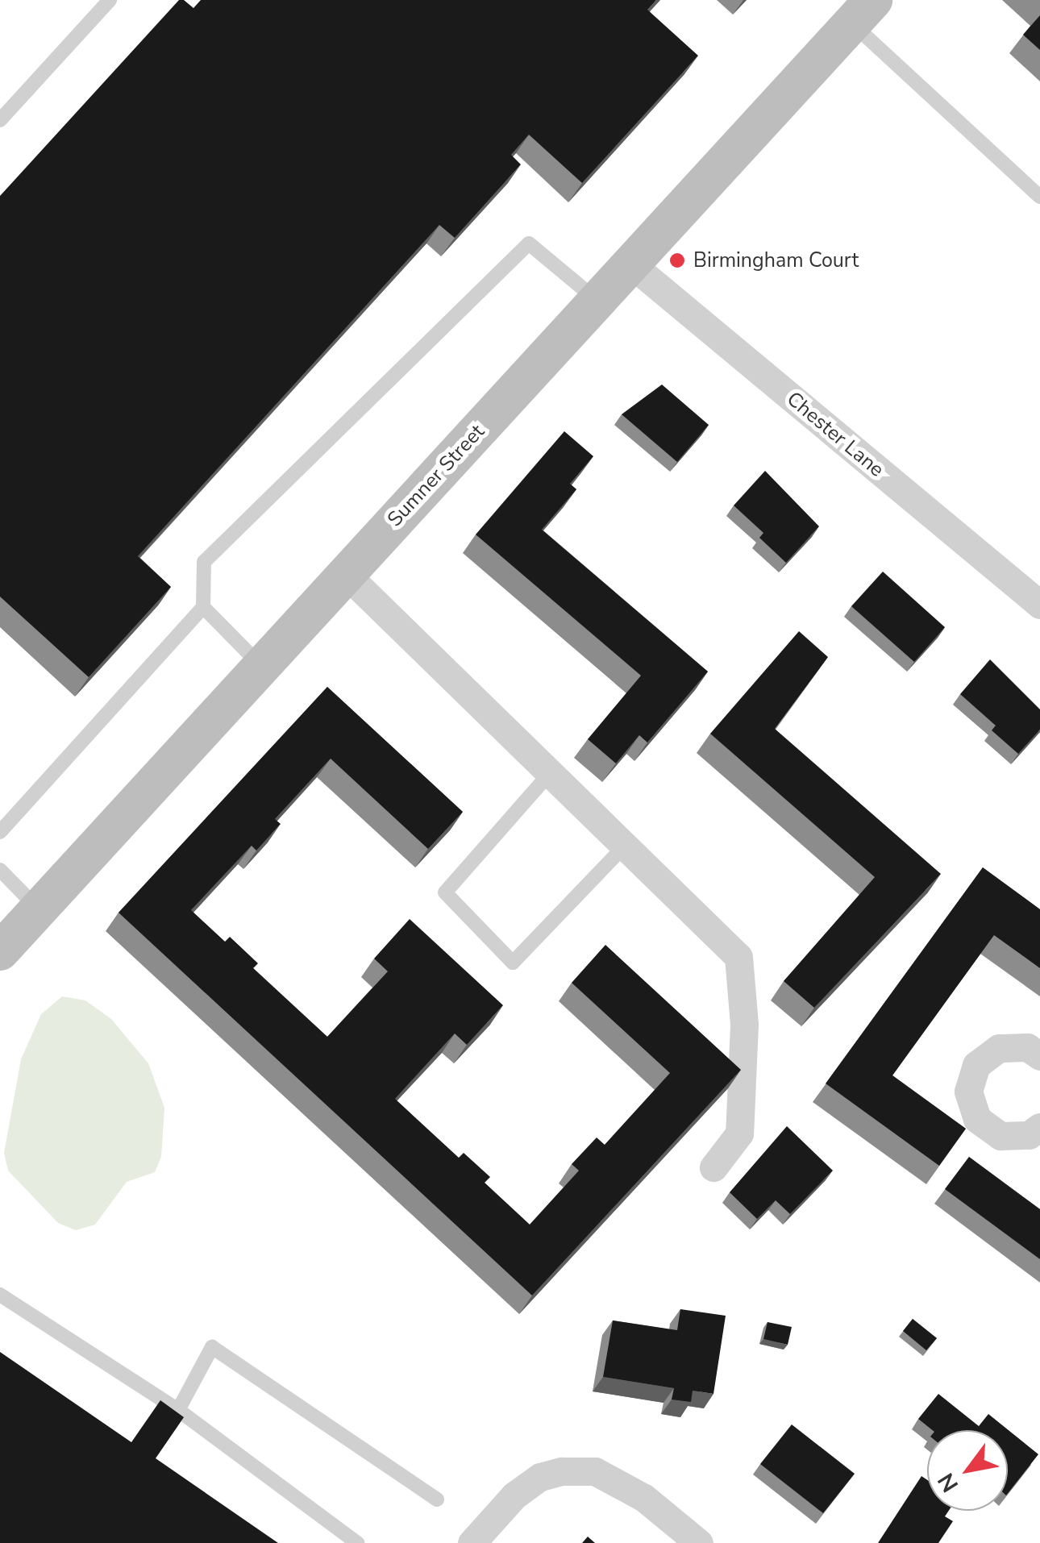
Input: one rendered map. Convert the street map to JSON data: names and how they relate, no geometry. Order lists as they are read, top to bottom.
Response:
{
  "streets": {
    "street": ["Chester Lane", "Sumner Street"]
  },
  "crossings": [
    ["Chester Lane", "Sumner Street"]
  ],
  "places": ["Birmingham Court"],
  "north": "bottom left"
}
